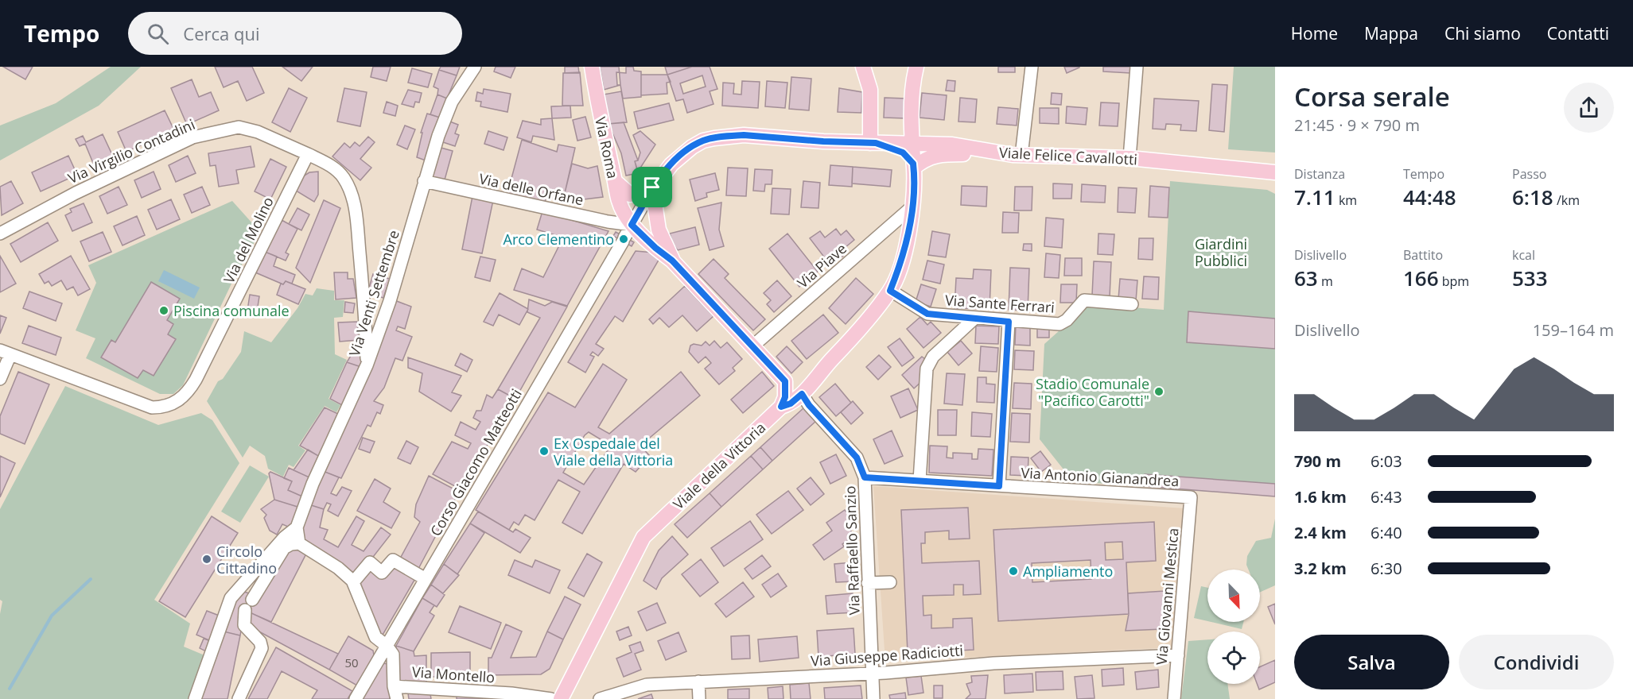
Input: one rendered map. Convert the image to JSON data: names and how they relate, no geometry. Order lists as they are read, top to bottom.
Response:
{
  "streets": {
    "main road": ["Via Roma", "Viale Felice Cavallotti", "Viale della Vittoria"],
    "street": [
      "Via Virgilio Contadini",
      "Via delle Orfane",
      "Via del Molino",
      "Via Piave",
      "Via Venti Settembre",
      "Via Sante Ferrari",
      "Corso Giacomo Matteotti",
      "Via Antonio Gianandrea",
      "Via Raffaello Sanzio",
      "Via Giovanni Mestica",
      "Via Giuseppe Radiciotti",
      "Via Montello"
    ]
  },
  "crossings": [
    ["Via Roma", "Viale Felice Cavallotti"],
    ["Via Roma", "Via delle Orfane"],
    ["Via Roma", "Corso Giacomo Matteotti"],
    ["Via Virgilio Contadini", "Via del Molino"],
    ["Viale Felice Cavallotti", "Via delle Orfane"],
    ["Viale Felice Cavallotti", "Corso Giacomo Matteotti"],
    ["Viale Felice Cavallotti", "Viale della Vittoria"],
    ["Via delle Orfane", "Via Venti Settembre"],
    ["Via delle Orfane", "Corso Giacomo Matteotti"],
    ["Via Piave", "Viale della Vittoria"],
    ["Via Sante Ferrari", "Viale della Vittoria"],
    ["Viale della Vittoria", "Via Raffaello Sanzio"],
    ["Via Antonio Gianandrea", "Via Raffaello Sanzio"],
    ["Via Antonio Gianandrea", "Via Giovanni Mestica"],
    ["Via Raffaello Sanzio", "Via Giuseppe Radiciotti"],
    ["Via Giovanni Mestica", "Via Giuseppe Radiciotti"]
  ],
  "parks": ["Giardini Pubblici"],
  "places": [
    "Arco Clementino",
    "Piscina comunale",
    "Stadio Comunale \"Pacifico Carotti\"",
    "Ex Ospedale del Viale della Vittoria",
    "Circolo Cittadino",
    "Ampliamento"
  ],
  "house_numbers": ["50"],
  "north": "bottom right",
  "page": {
    "header": "Tempo",
    "search": "Cerca qui",
    "nav": [
      "Home",
      "Mappa",
      "Chi siamo",
      "Contatti"
    ],
    "heading": ["Corsa serale", "21:45 · 9 × 790 m"],
    "stats": [
      ["Distanza", "7.11 km"],
      ["Tempo", "44:48"],
      ["Passo", "6:18 /km"],
      ["Dislivello", "63 m"],
      ["Battito", "166 bpm"],
      ["kcal", "533"]
    ],
    "chart": ["Dislivello", "159–164 m"],
    "list": [
      {
        "name": "790 m",
        "note": "6:03"
      },
      {
        "name": "1.6 km",
        "note": "6:43"
      },
      {
        "name": "2.4 km",
        "note": "6:40"
      },
      {
        "name": "3.2 km",
        "note": "6:30"
      }
    ],
    "buttons": ["Salva", "Condividi"]
  }
}
